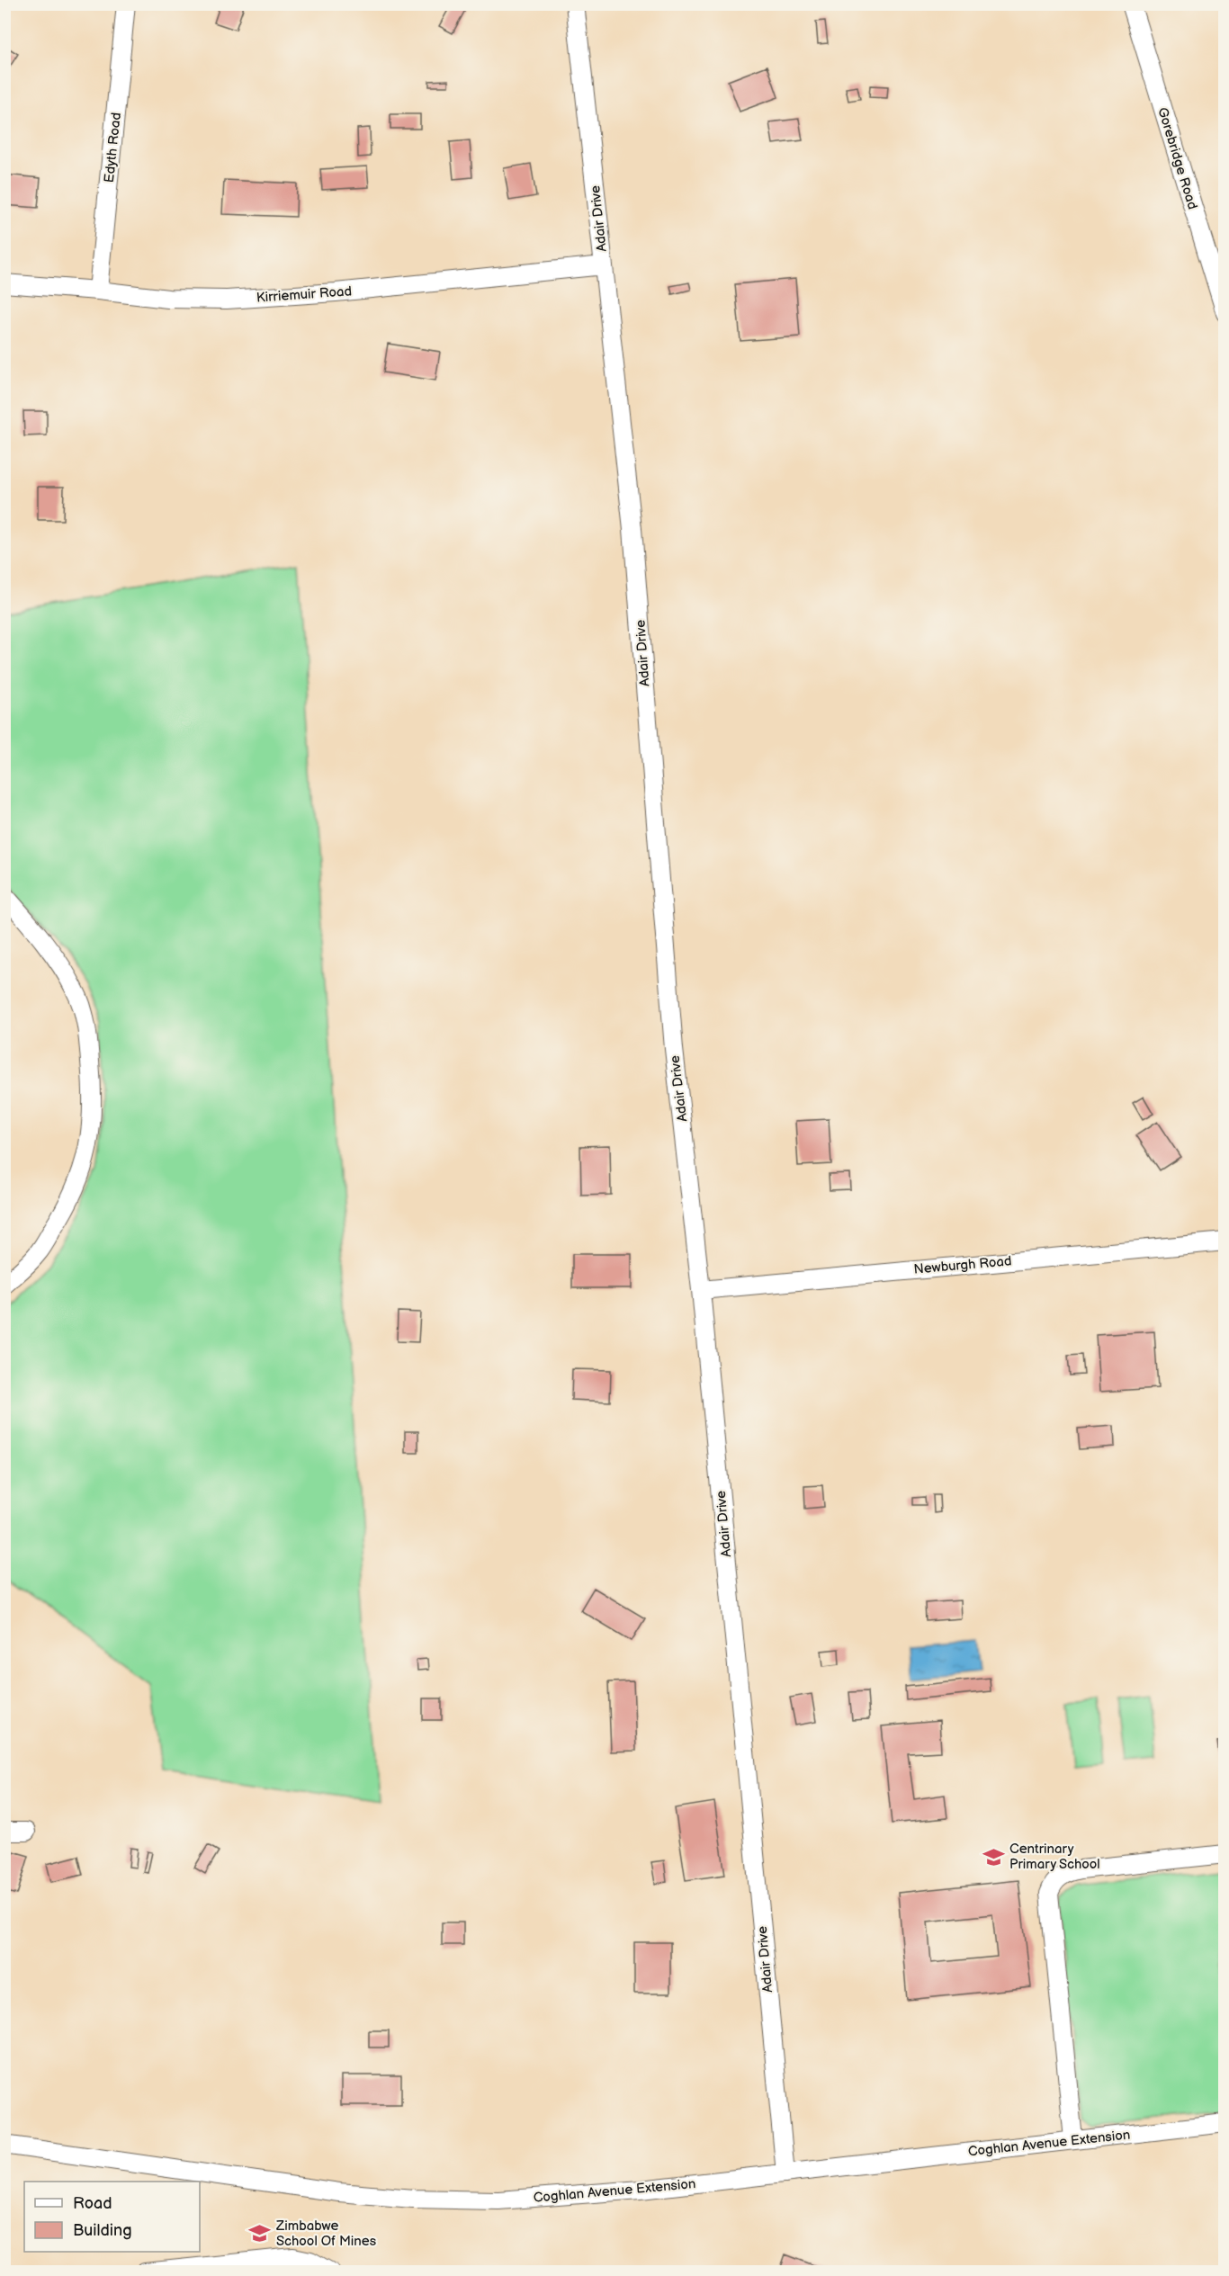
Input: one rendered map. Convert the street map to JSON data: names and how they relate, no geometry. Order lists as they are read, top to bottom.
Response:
{
  "streets": {
    "street": [
      "Edyth Road",
      "Gorebridge Road",
      "Adair Drive",
      "Kirriemuir Road",
      "Newburgh Road",
      "Coghlan Avenue Extension"
    ]
  },
  "crossings": [
    ["Edyth Road", "Kirriemuir Road"],
    ["Adair Drive", "Kirriemuir Road"],
    ["Adair Drive", "Newburgh Road"],
    ["Adair Drive", "Coghlan Avenue Extension"]
  ],
  "places": {
    "school or university": ["Centrinary Primary School", "Zimbabwe School Of Mines"]
  },
  "legend": ["Road", "Building"]
}
